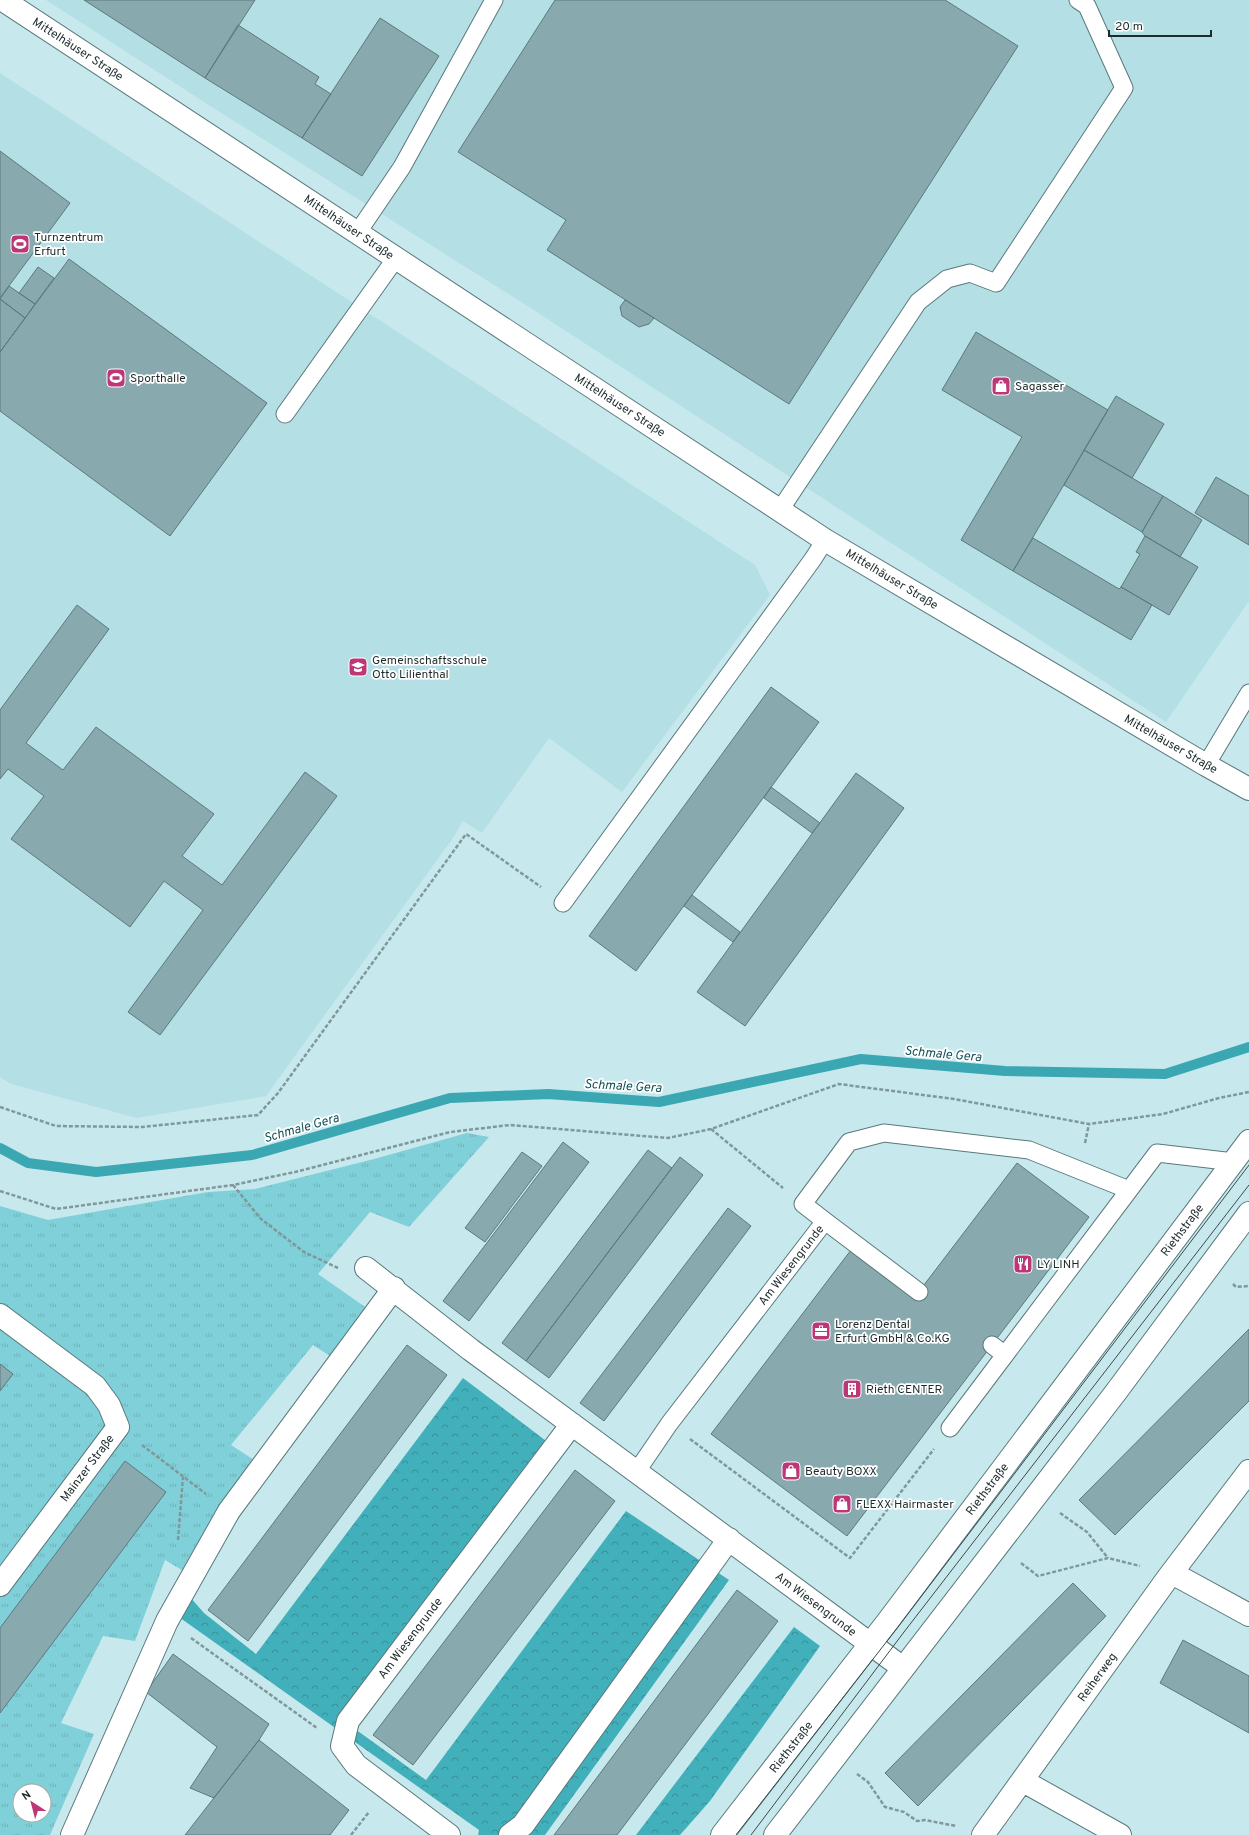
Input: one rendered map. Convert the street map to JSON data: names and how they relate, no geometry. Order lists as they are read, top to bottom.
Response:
{
  "streets": {
    "street": [
      "Mittelhäuser Straße",
      "Riethstraße",
      "Am Wiesengrunde",
      "Mainzer Straße",
      "Reiherweg"
    ]
  },
  "crossings": [
    ["Riethstraße", "Am Wiesengrunde"]
  ],
  "water": ["Schmale Gera"],
  "places": {
    "sports": ["Turnzentrum Erfurt", "Sporthalle"],
    "shop": ["Sagasser", "Beauty BOXX", "FLEXX Hairmaster"],
    "school or university": ["Gemeinschaftsschule Otto Lilienthal"],
    "restaurant": ["LY LINH"],
    "office": ["Lorenz Dental Erfurt GmbH & Co.KG"],
    "building": ["Rieth CENTER"]
  },
  "scale_bar": "20 m",
  "north": "top left"
}
